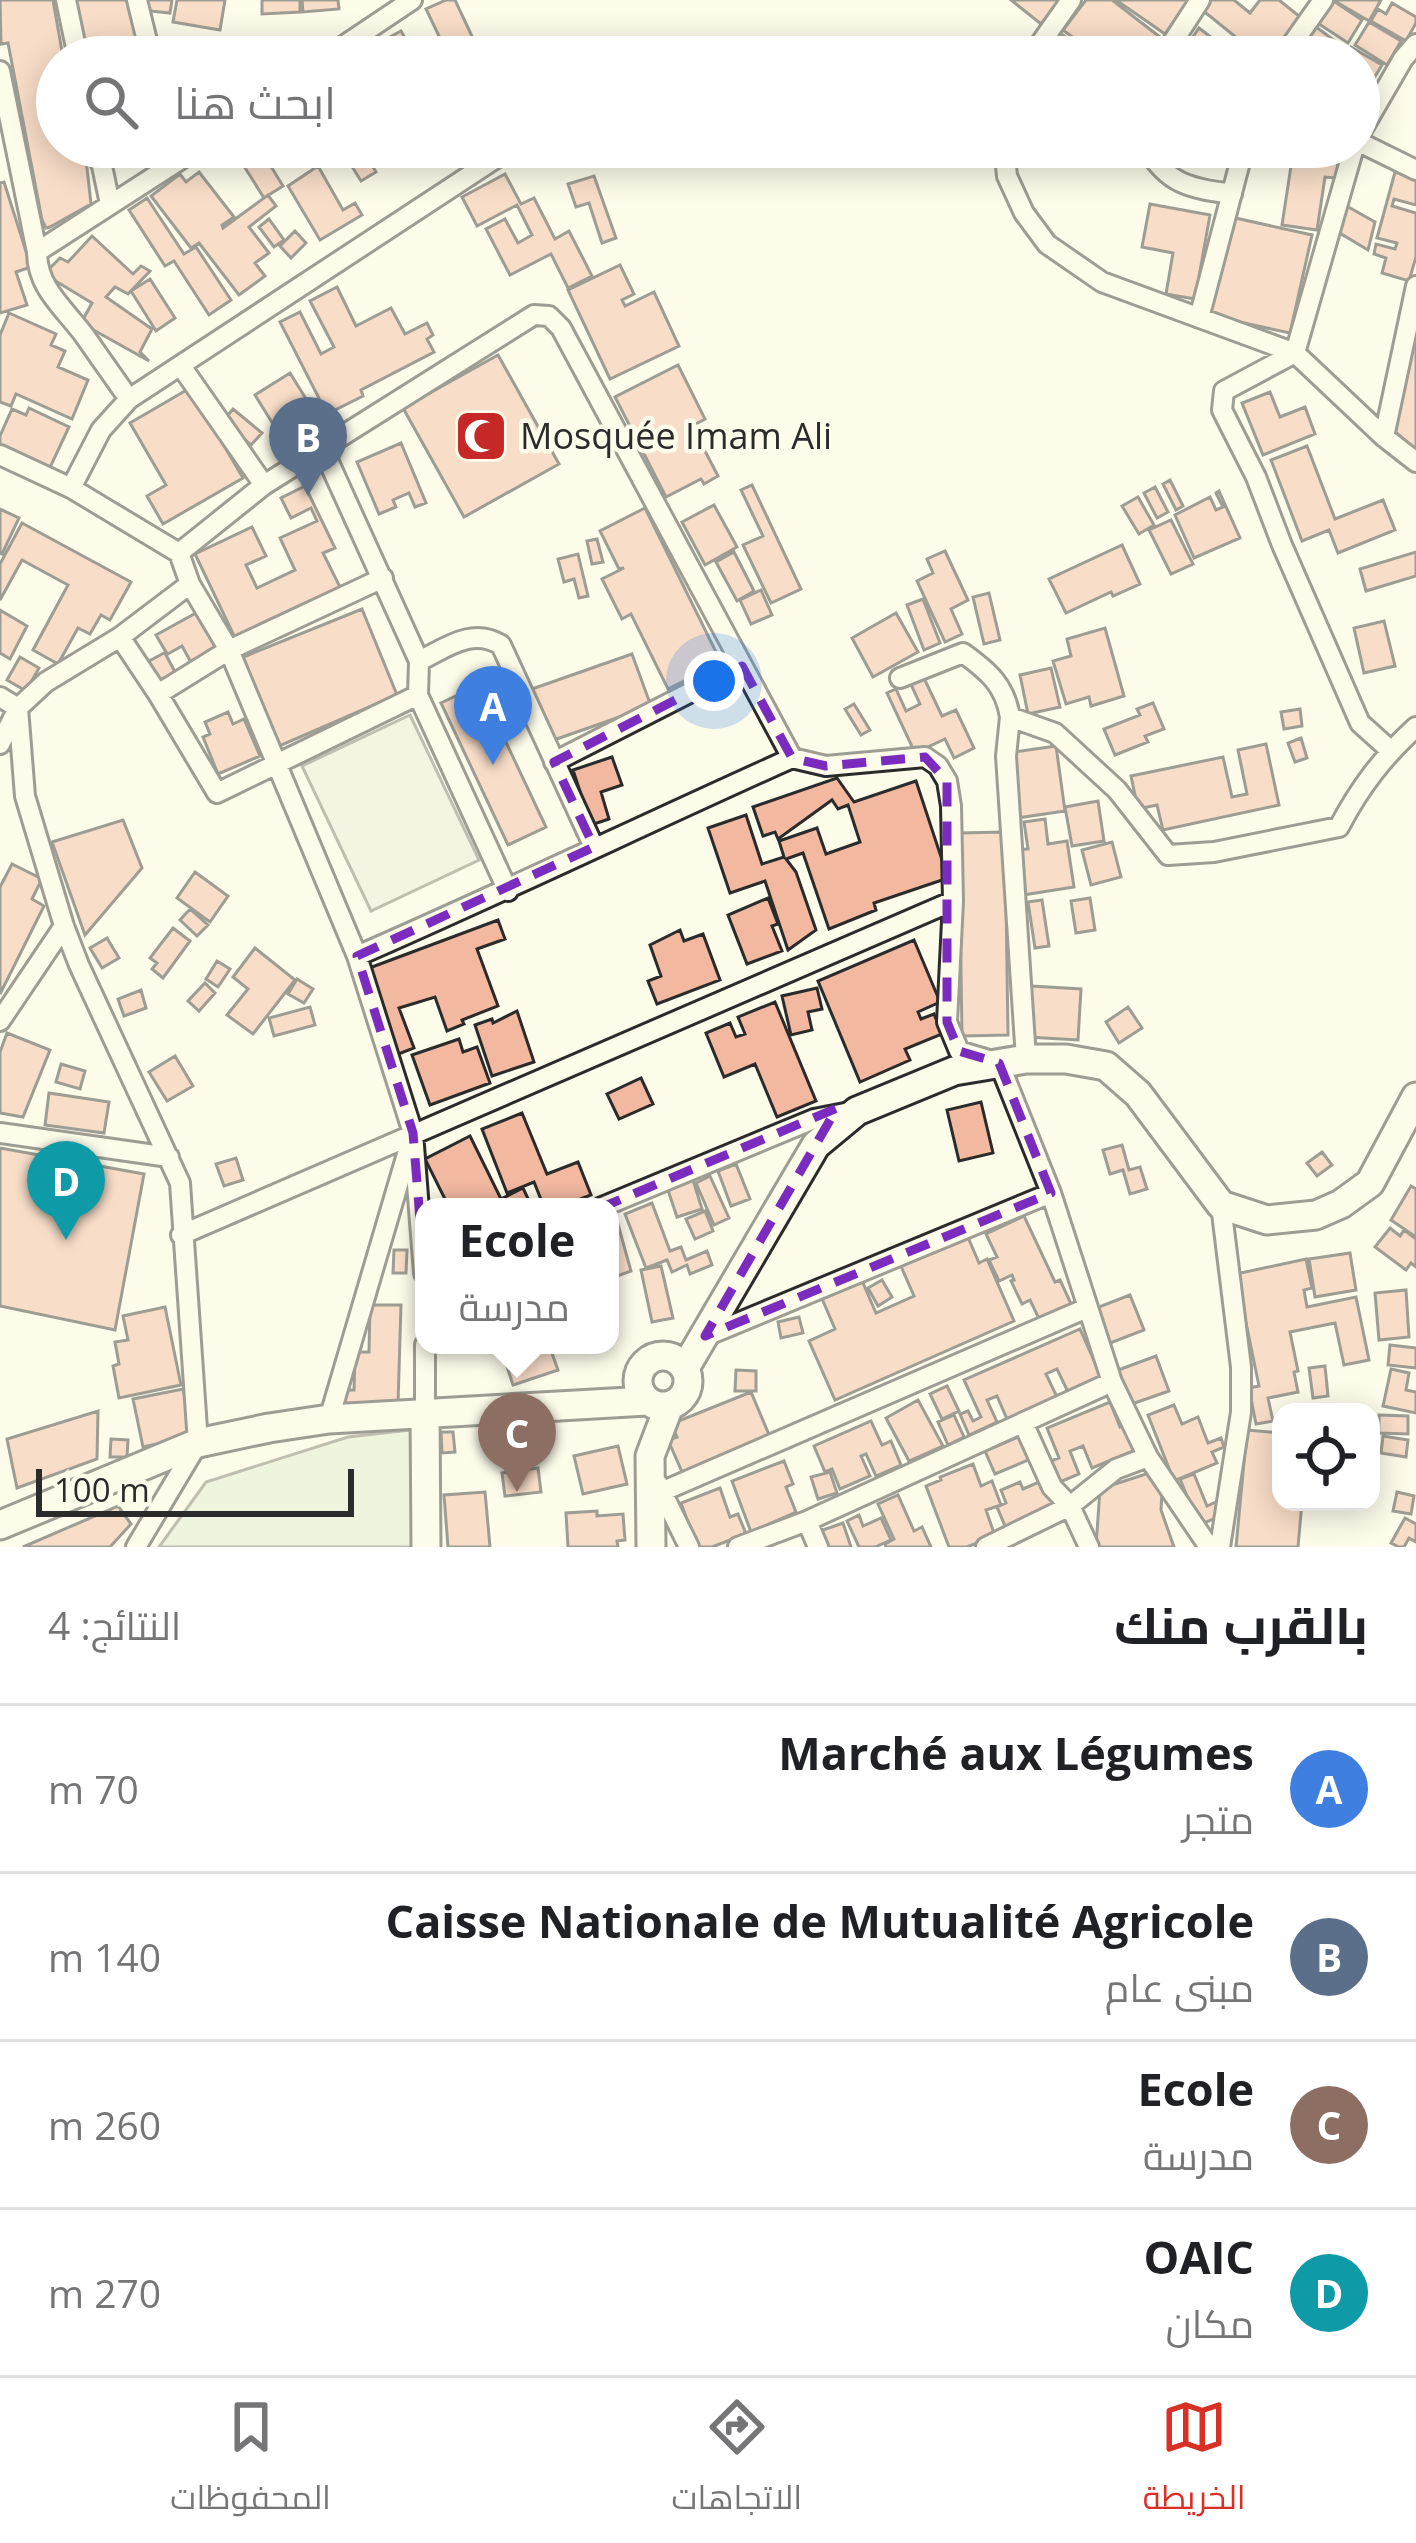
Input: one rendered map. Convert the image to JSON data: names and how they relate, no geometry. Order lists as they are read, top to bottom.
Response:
{
  "places": {
    "mosque": ["Mosquée Imam Ali"]
  },
  "scale_bar": "100 m",
  "page": {
    "search": "ابحث هنا",
    "pins": [
      "B",
      "A",
      "D",
      "C"
    ],
    "popup": ["Ecole", "مدرسة"],
    "scale": "100 m",
    "heading": ["بالقرب منك", "النتائج: 4"],
    "list": [
      {
        "mark": "A",
        "name": "Marché aux Légumes",
        "note": "متجر",
        "value": "70 m"
      },
      {
        "mark": "B",
        "name": "Caisse Nationale de Mutualité Agricole",
        "note": "مبنى عام",
        "value": "140 m"
      },
      {
        "mark": "C",
        "name": "Ecole",
        "note": "مدرسة",
        "value": "260 m"
      },
      {
        "mark": "D",
        "name": "OAIC",
        "note": "مكان",
        "value": "270 m"
      }
    ],
    "nav": ["الخريطة", "الاتجاهات", "المحفوظات"]
  }
}
